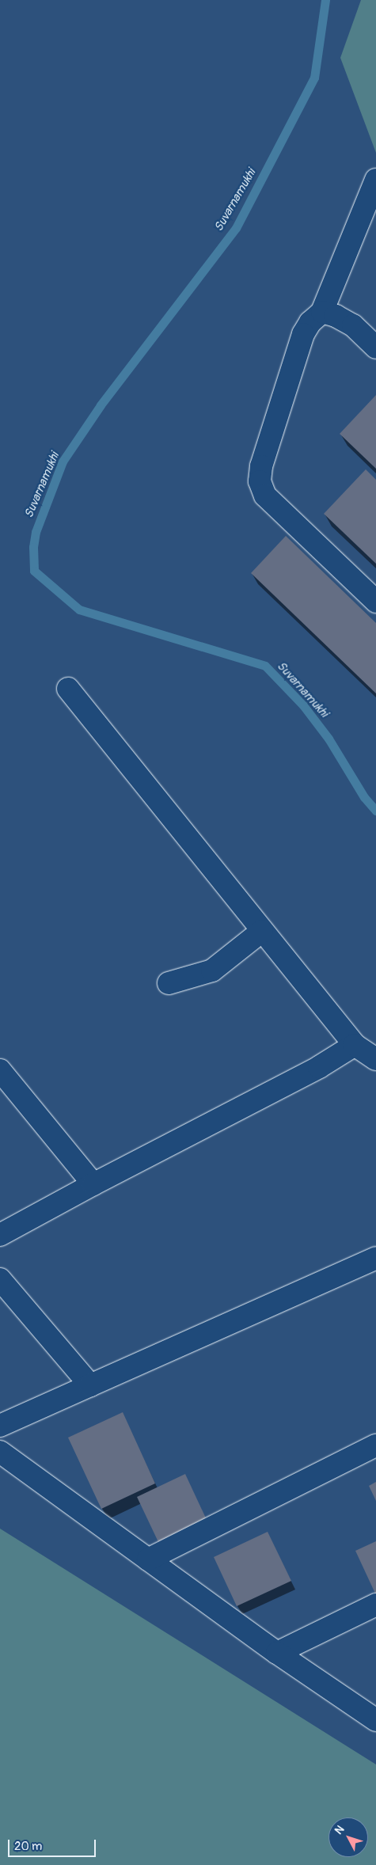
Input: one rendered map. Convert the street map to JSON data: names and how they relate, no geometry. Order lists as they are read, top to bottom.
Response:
{
  "water": ["Suvarnamukhi"],
  "scale_bar": "20 m",
  "north": "top left"
}
